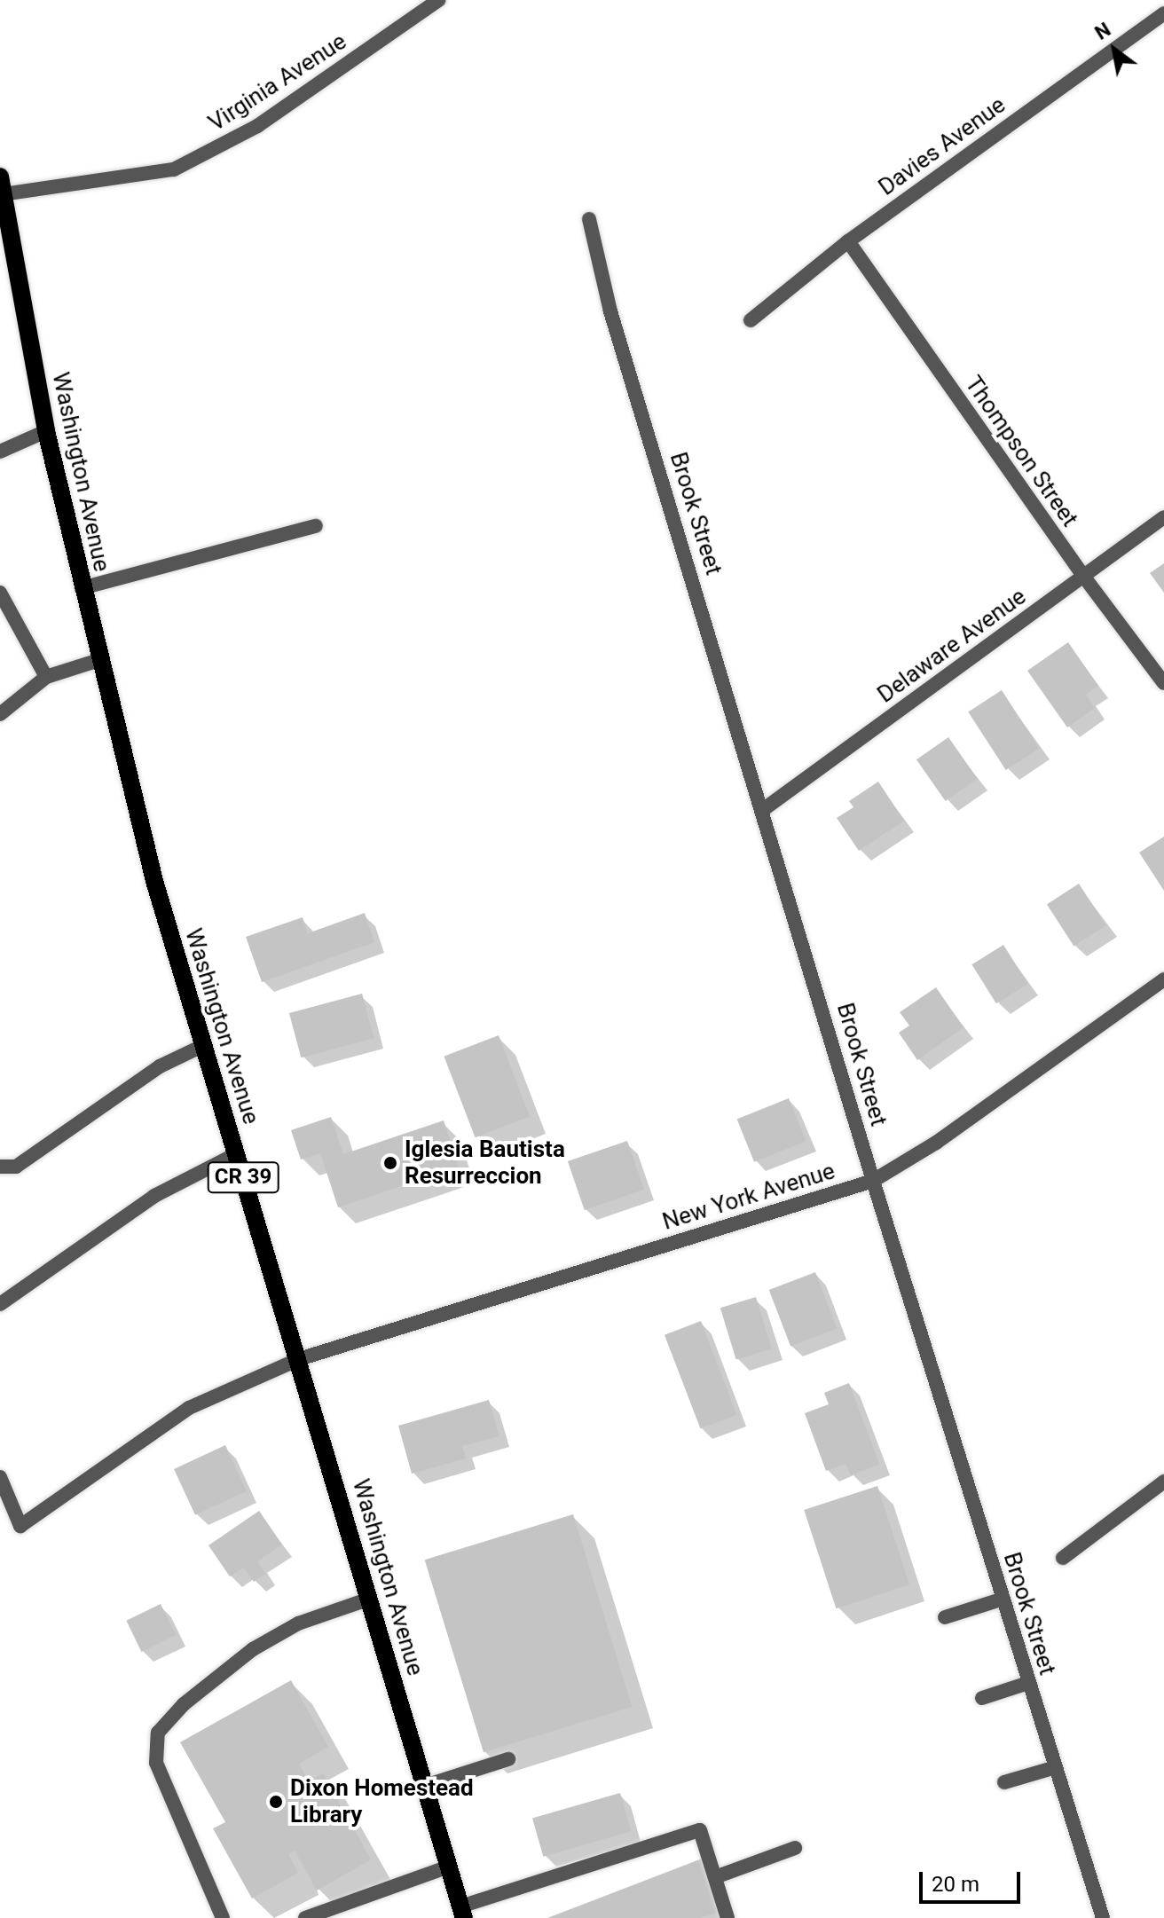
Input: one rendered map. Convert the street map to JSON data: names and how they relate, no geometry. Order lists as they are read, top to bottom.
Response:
{
  "streets": {
    "main road": ["Washington Avenue", "CR 39"],
    "street": [
      "Virginia Avenue",
      "Davies Avenue",
      "Thompson Street",
      "Brook Street",
      "Delaware Avenue",
      "New York Avenue"
    ]
  },
  "crossings": [
    ["Virginia Avenue", "Washington Avenue"],
    ["Davies Avenue", "Thompson Street"],
    ["Thompson Street", "Delaware Avenue"],
    ["Washington Avenue", "New York Avenue"],
    ["Brook Street", "Delaware Avenue"],
    ["Brook Street", "New York Avenue"]
  ],
  "places": ["Iglesia Bautista Resurreccion", "Dixon Homestead Library"],
  "scale_bar": "20 m",
  "north": "top left"
}
